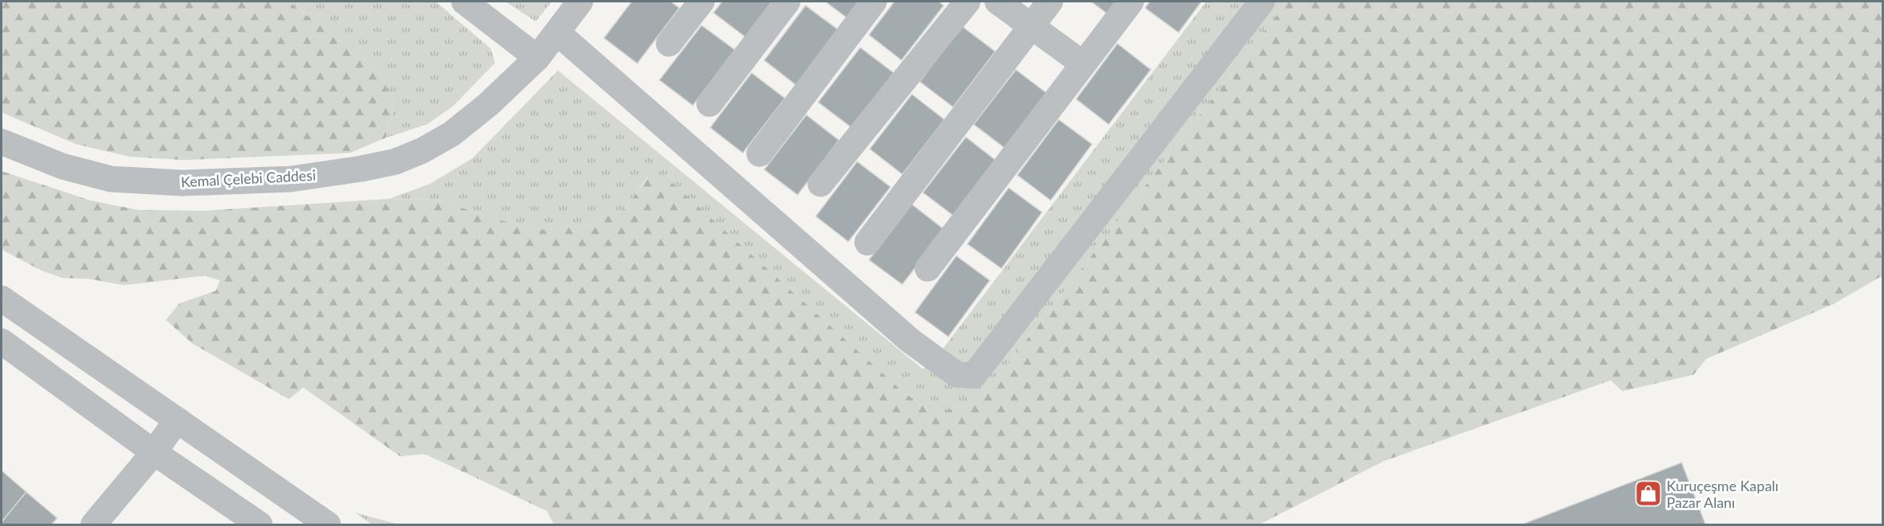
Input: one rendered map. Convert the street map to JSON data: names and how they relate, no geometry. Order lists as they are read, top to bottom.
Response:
{
  "streets": {
    "street": ["Kemal Çelebi Caddesi"]
  },
  "places": {
    "shop": ["Kuruçeşme Kapalı Pazar Alanı"]
  }
}
